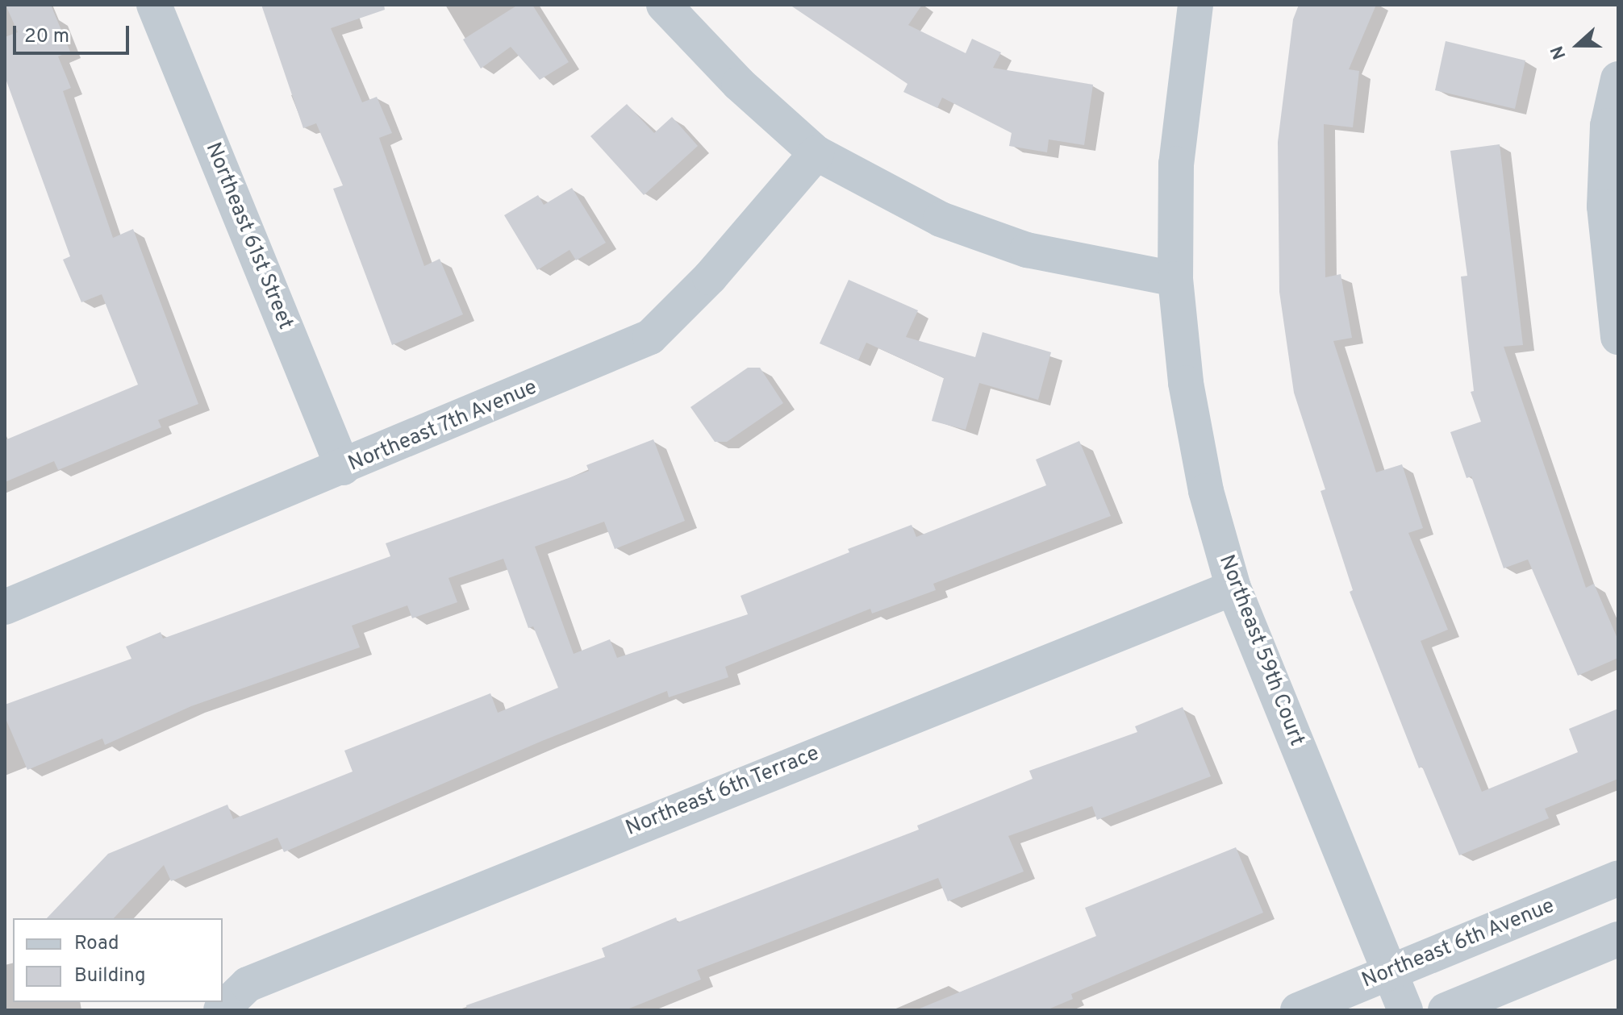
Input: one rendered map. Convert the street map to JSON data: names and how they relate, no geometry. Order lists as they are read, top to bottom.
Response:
{
  "streets": {
    "street": [
      "Northeast 61st Street",
      "Northeast 7th Avenue",
      "Northeast 59th Court",
      "Northeast 6th Terrace",
      "Northeast 6th Avenue"
    ]
  },
  "crossings": [
    ["Northeast 61st Street", "Northeast 7th Avenue"],
    ["Northeast 59th Court", "Northeast 6th Terrace"],
    ["Northeast 59th Court", "Northeast 6th Avenue"]
  ],
  "legend": ["Road", "Building"],
  "scale_bar": "20 m",
  "north": "left"
}
